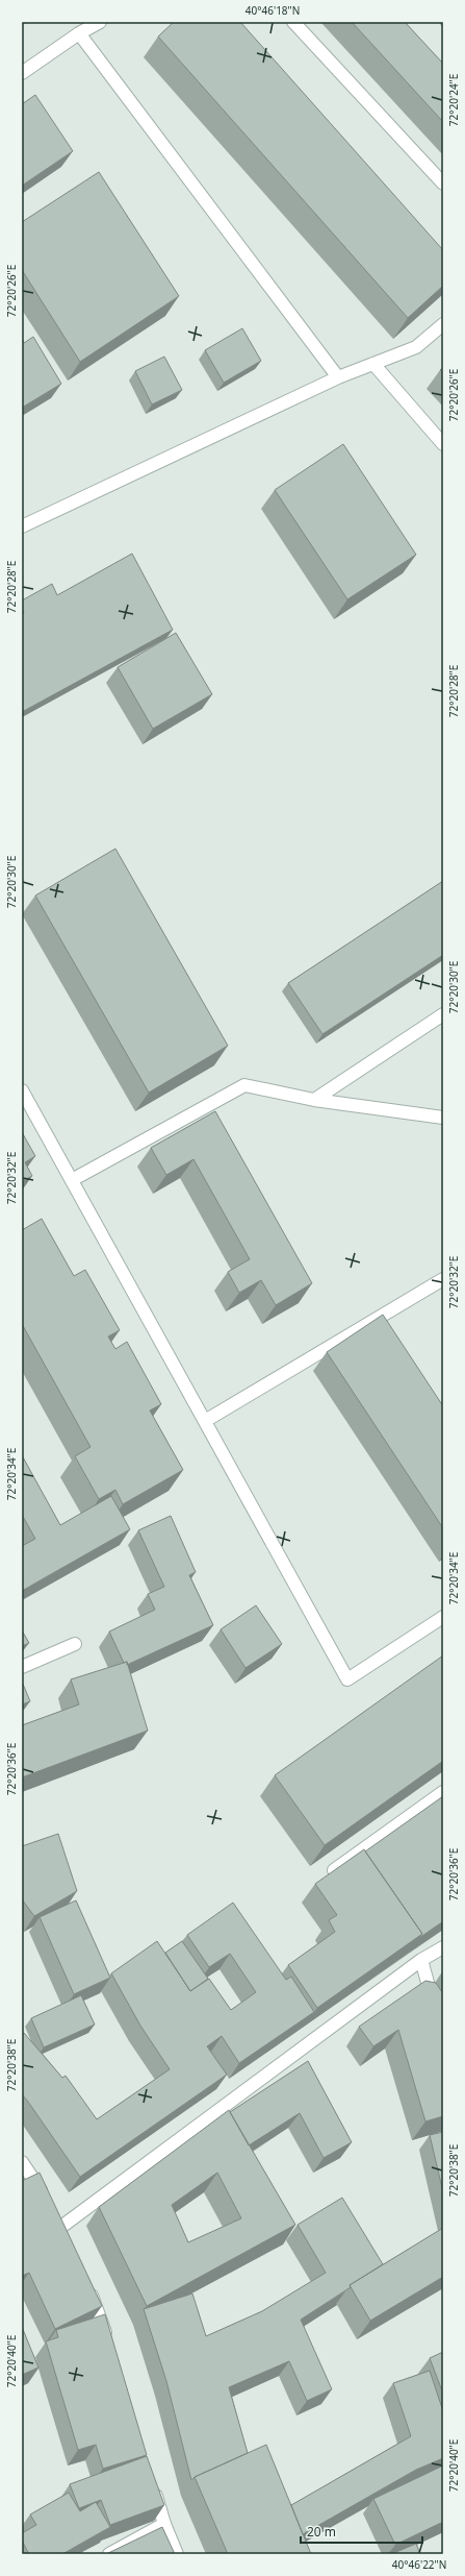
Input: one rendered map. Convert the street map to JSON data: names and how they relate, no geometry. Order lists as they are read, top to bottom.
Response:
{
  "scale_bar": "20 m",
  "coordinates": [
    "40°46'18\"N",
    "72°20'24\"E",
    "72°20'26\"E",
    "72°20'28\"E",
    "72°20'30\"E",
    "72°20'32\"E",
    "72°20'34\"E",
    "72°20'36\"E",
    "72°20'38\"E",
    "72°20'40\"E",
    "40°46'22\"N"
  ]
}
